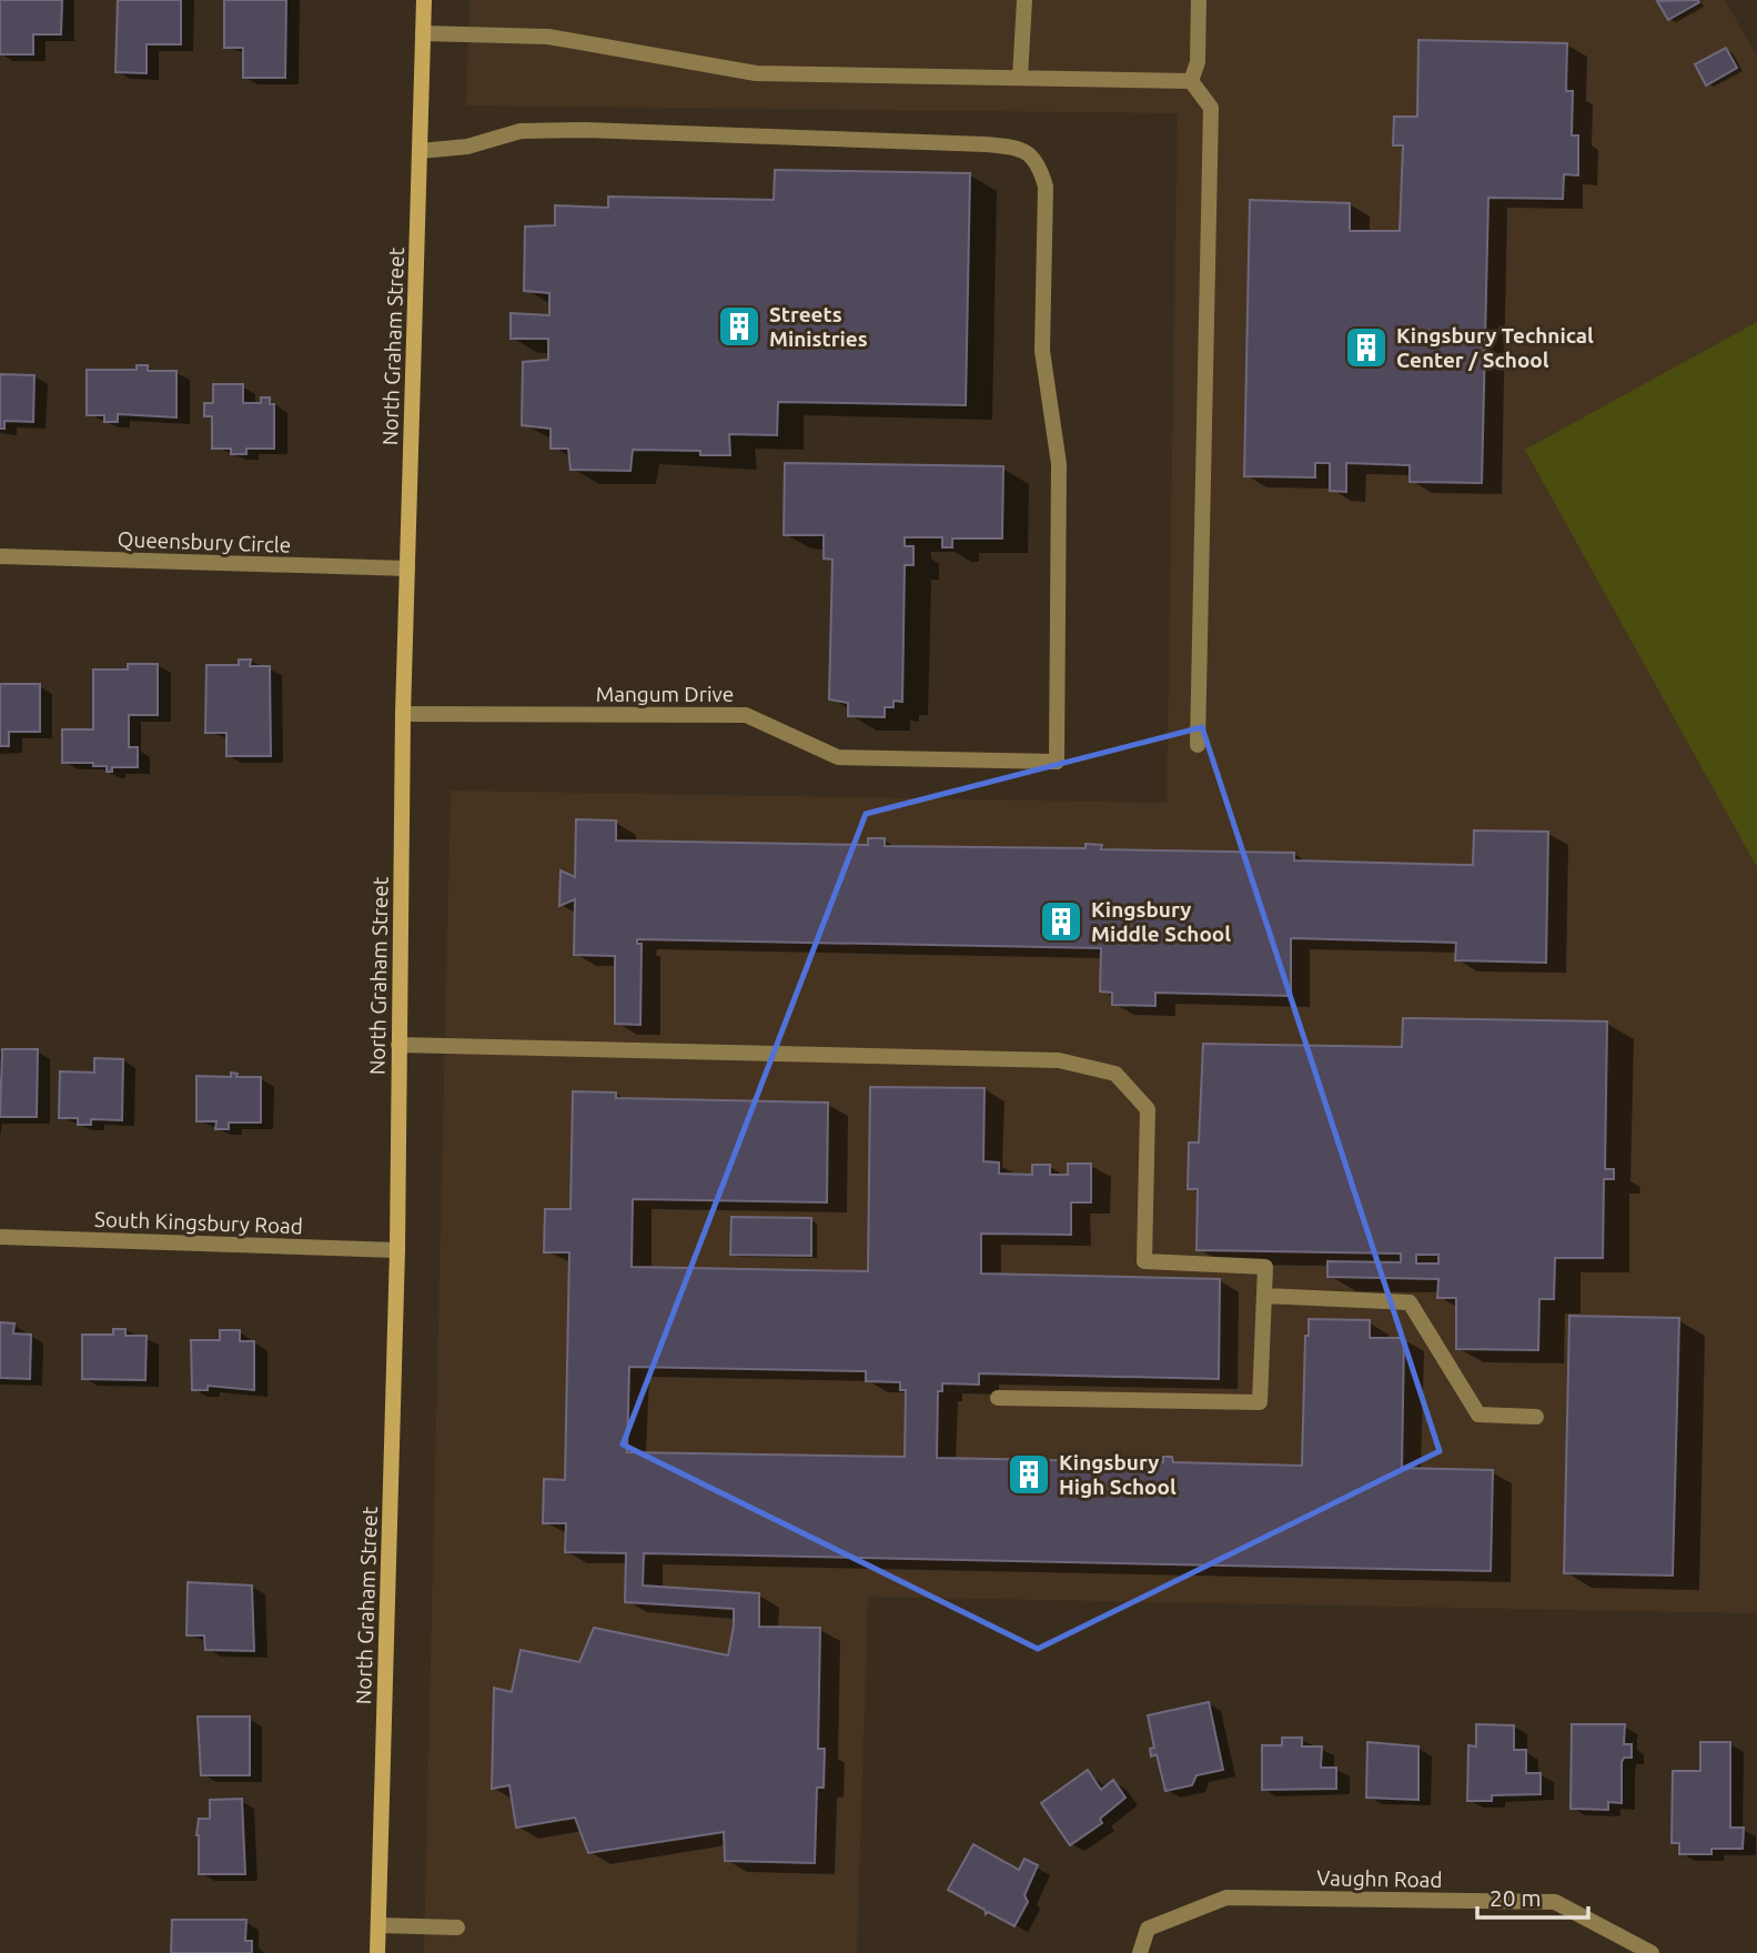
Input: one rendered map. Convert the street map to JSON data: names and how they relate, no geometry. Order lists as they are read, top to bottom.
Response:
{
  "streets": {
    "main road": ["North Graham Street"],
    "street": [
      "Queensbury Circle",
      "Mangum Drive",
      "South Kingsbury Road",
      "Vaughn Road"
    ]
  },
  "crossings": [
    ["North Graham Street", "Queensbury Circle"],
    ["North Graham Street", "Mangum Drive"],
    ["North Graham Street", "South Kingsbury Road"]
  ],
  "places": {
    "building": [
      "Streets Ministries",
      "Kingsbury Technical Center / School",
      "Kingsbury Middle School",
      "Kingsbury High School"
    ]
  },
  "scale_bar": "20 m"
}
